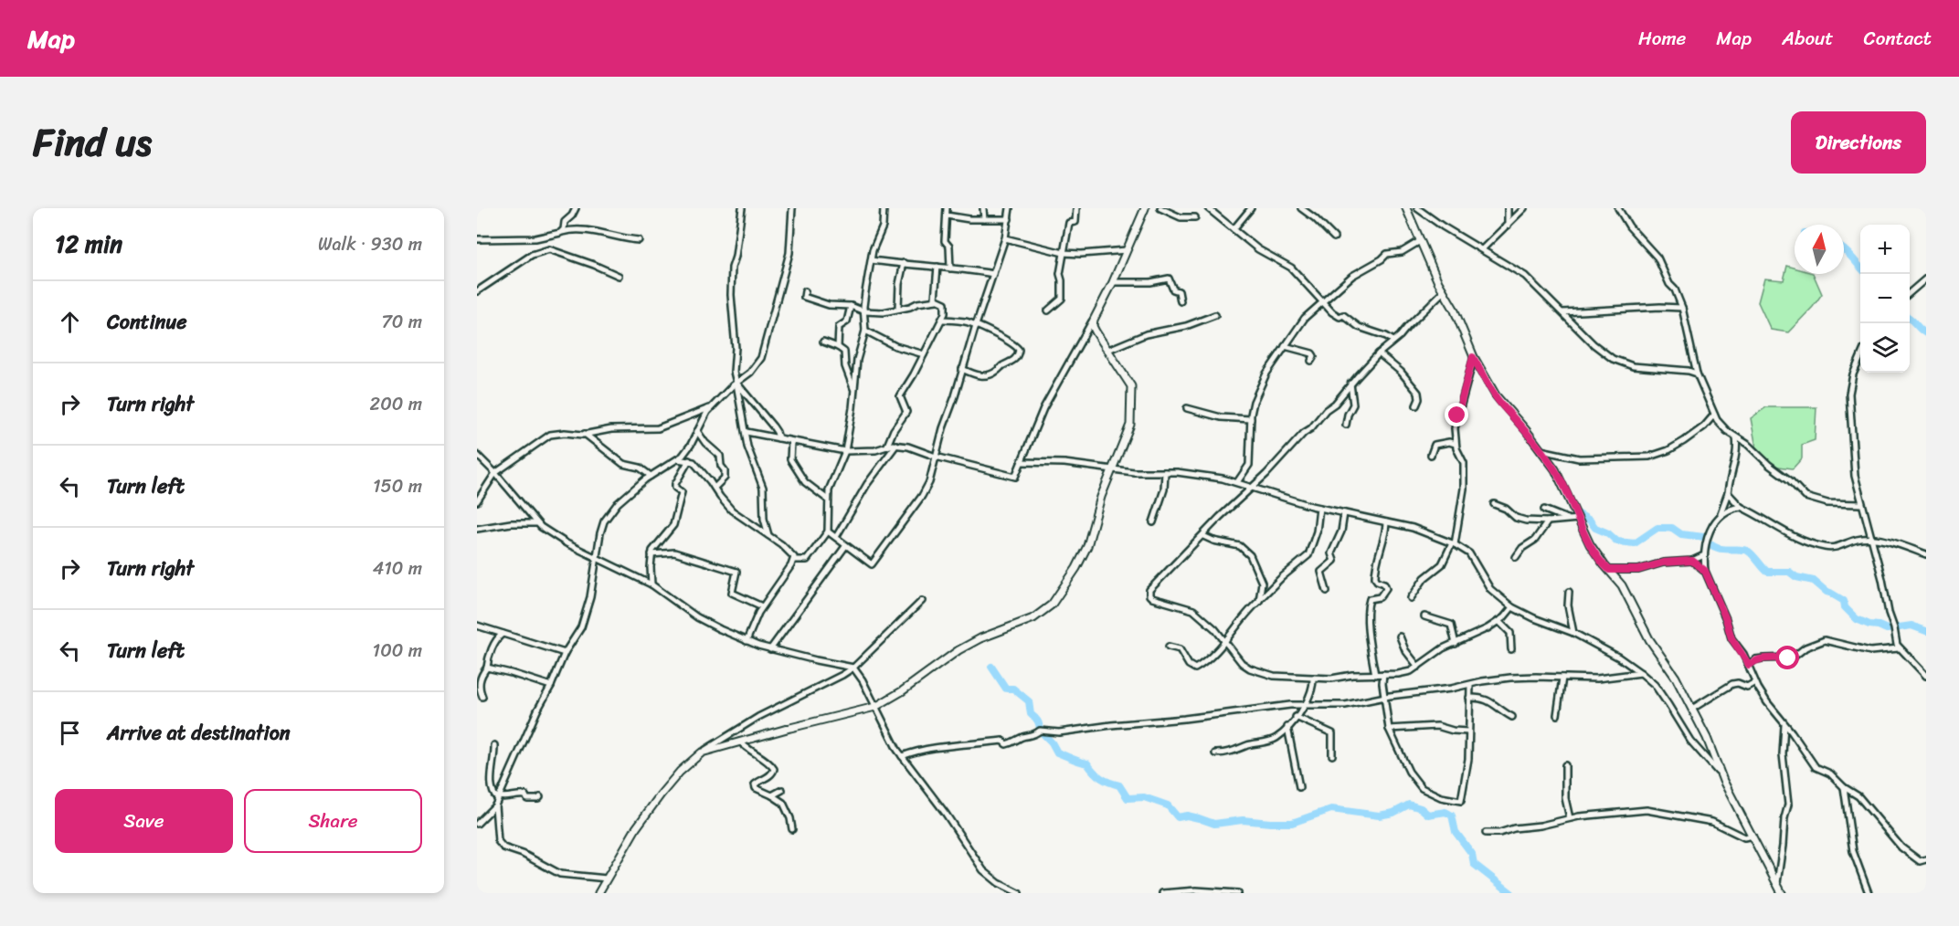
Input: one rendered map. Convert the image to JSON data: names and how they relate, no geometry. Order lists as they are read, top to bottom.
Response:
{
  "north": "top",
  "page": {
    "header": "Map",
    "nav": [
      "Home",
      "Map",
      "About",
      "Contact"
    ],
    "title": "Find us",
    "buttons": [
      "Directions",
      ["Save", "Share"]
    ],
    "heading": ["12 min", "Walk · 930 m"],
    "map_buttons": ["+", "−"],
    "list": [
      ["Continue", "70 m"],
      ["Turn right", "200 m"],
      ["Turn left", "150 m"],
      ["Turn right", "410 m"],
      ["Turn left", "100 m"],
      "Arrive at destination"
    ]
  }
}
